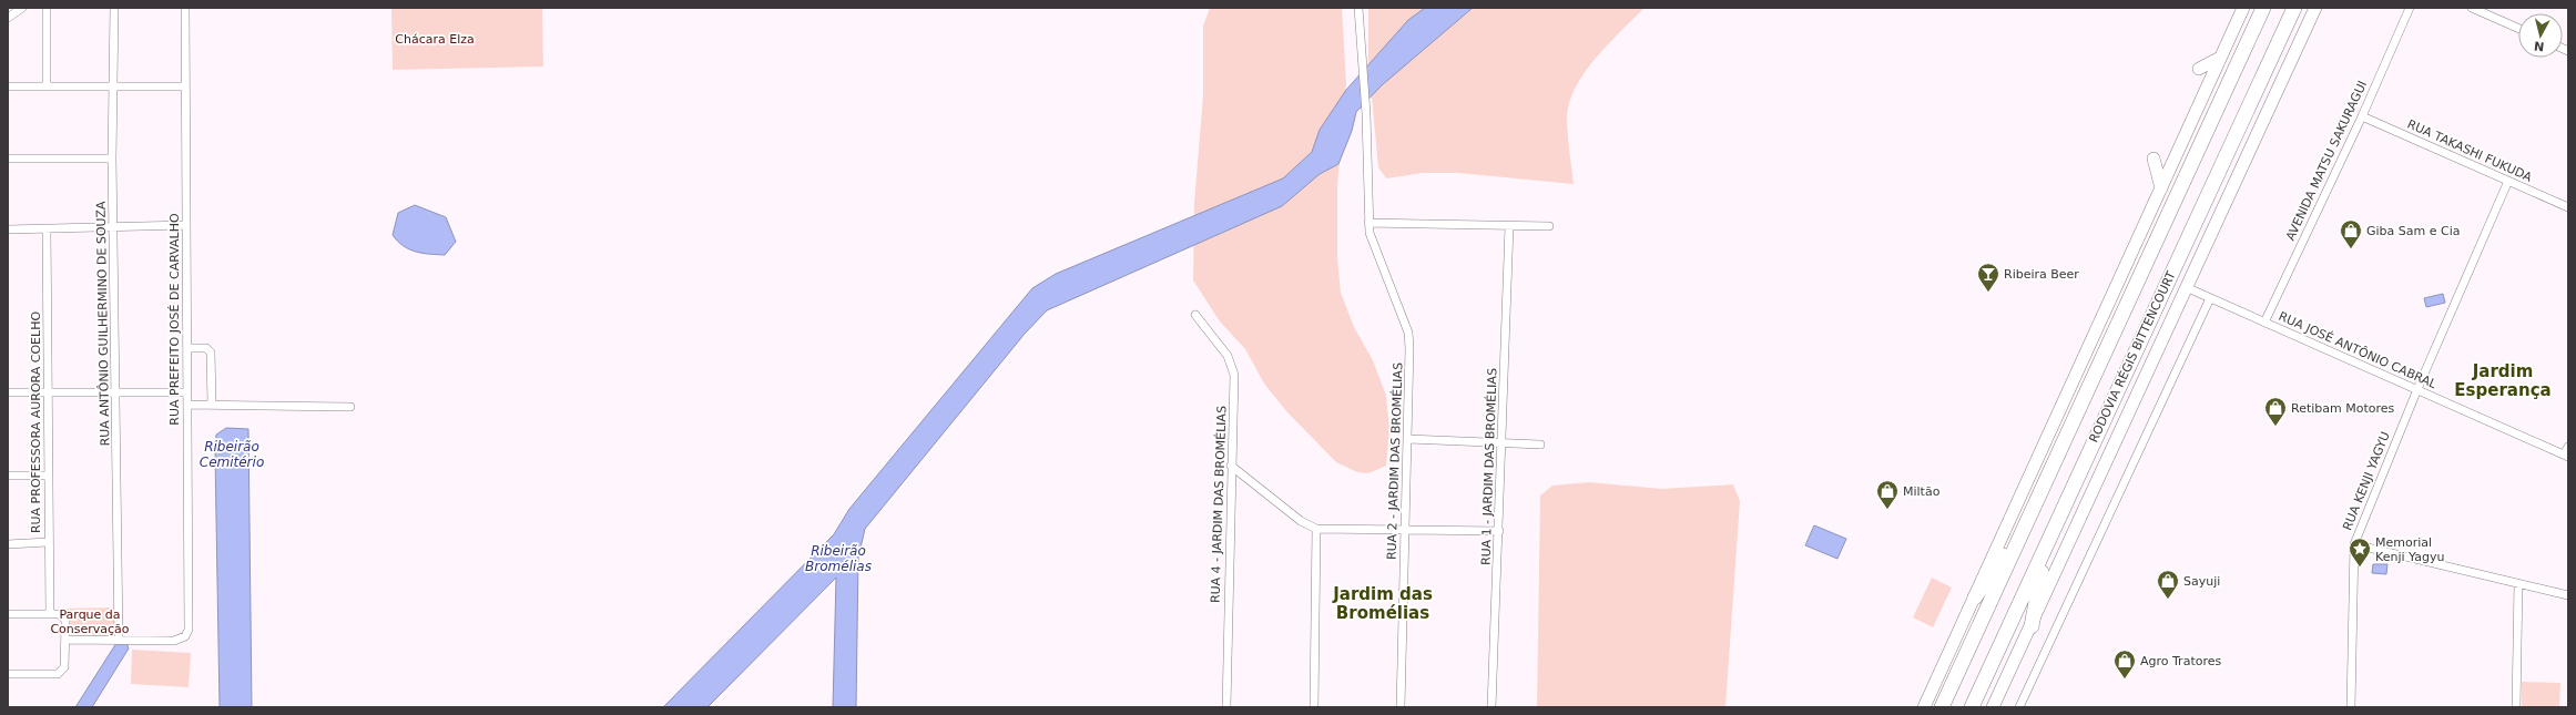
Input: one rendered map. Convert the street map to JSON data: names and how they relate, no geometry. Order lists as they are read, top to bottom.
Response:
{
  "streets": {
    "highway": ["RODOVIA RÉGIS BITTENCOURT"],
    "street": [
      "RUA TAKASHI FUKUDA",
      "AVENIDA MATSU SAKURAGUI",
      "RUA PREFEITO JOSÉ DE CARVALHO",
      "RUA ANTÔNIO GUILHERMINO DE SOUZA",
      "RUA JOSÉ ANTÔNIO CABRAL",
      "RUA PROFESSORA AURORA COELHO",
      "RUA 2 - JARDIM DAS BROMÉLIAS",
      "RUA 1 - JARDIM DAS BROMÉLIAS",
      "RUA KENJI YAGYU",
      "RUA 4 - JARDIM DAS BROMÉLIAS"
    ]
  },
  "crossings": [
    ["RUA TAKASHI FUKUDA", "AVENIDA MATSU SAKURAGUI"],
    ["RUA TAKASHI FUKUDA", "RUA KENJI YAGYU"],
    ["AVENIDA MATSU SAKURAGUI", "RUA JOSÉ ANTÔNIO CABRAL"],
    ["RUA PREFEITO JOSÉ DE CARVALHO", "RUA ANTÔNIO GUILHERMINO DE SOUZA"],
    ["RUA JOSÉ ANTÔNIO CABRAL", "RUA KENJI YAGYU"]
  ],
  "districts": ["Jardim Esperança", "Jardim das Bromélias"],
  "water": ["Ribeirão Cemitério", "Ribeirão Bromélias"],
  "parks": ["Chácara Elza", "Parque da Conservação"],
  "places": {
    "shop": [
      "Giba Sam e Cia",
      "Retibam Motores",
      "Miltão",
      "Sayuji",
      "Agro Tratores"
    ],
    "bar": ["Ribeira Beer"],
    "place": ["Memorial Kenji Yagyu"]
  },
  "north": "bottom"
}
